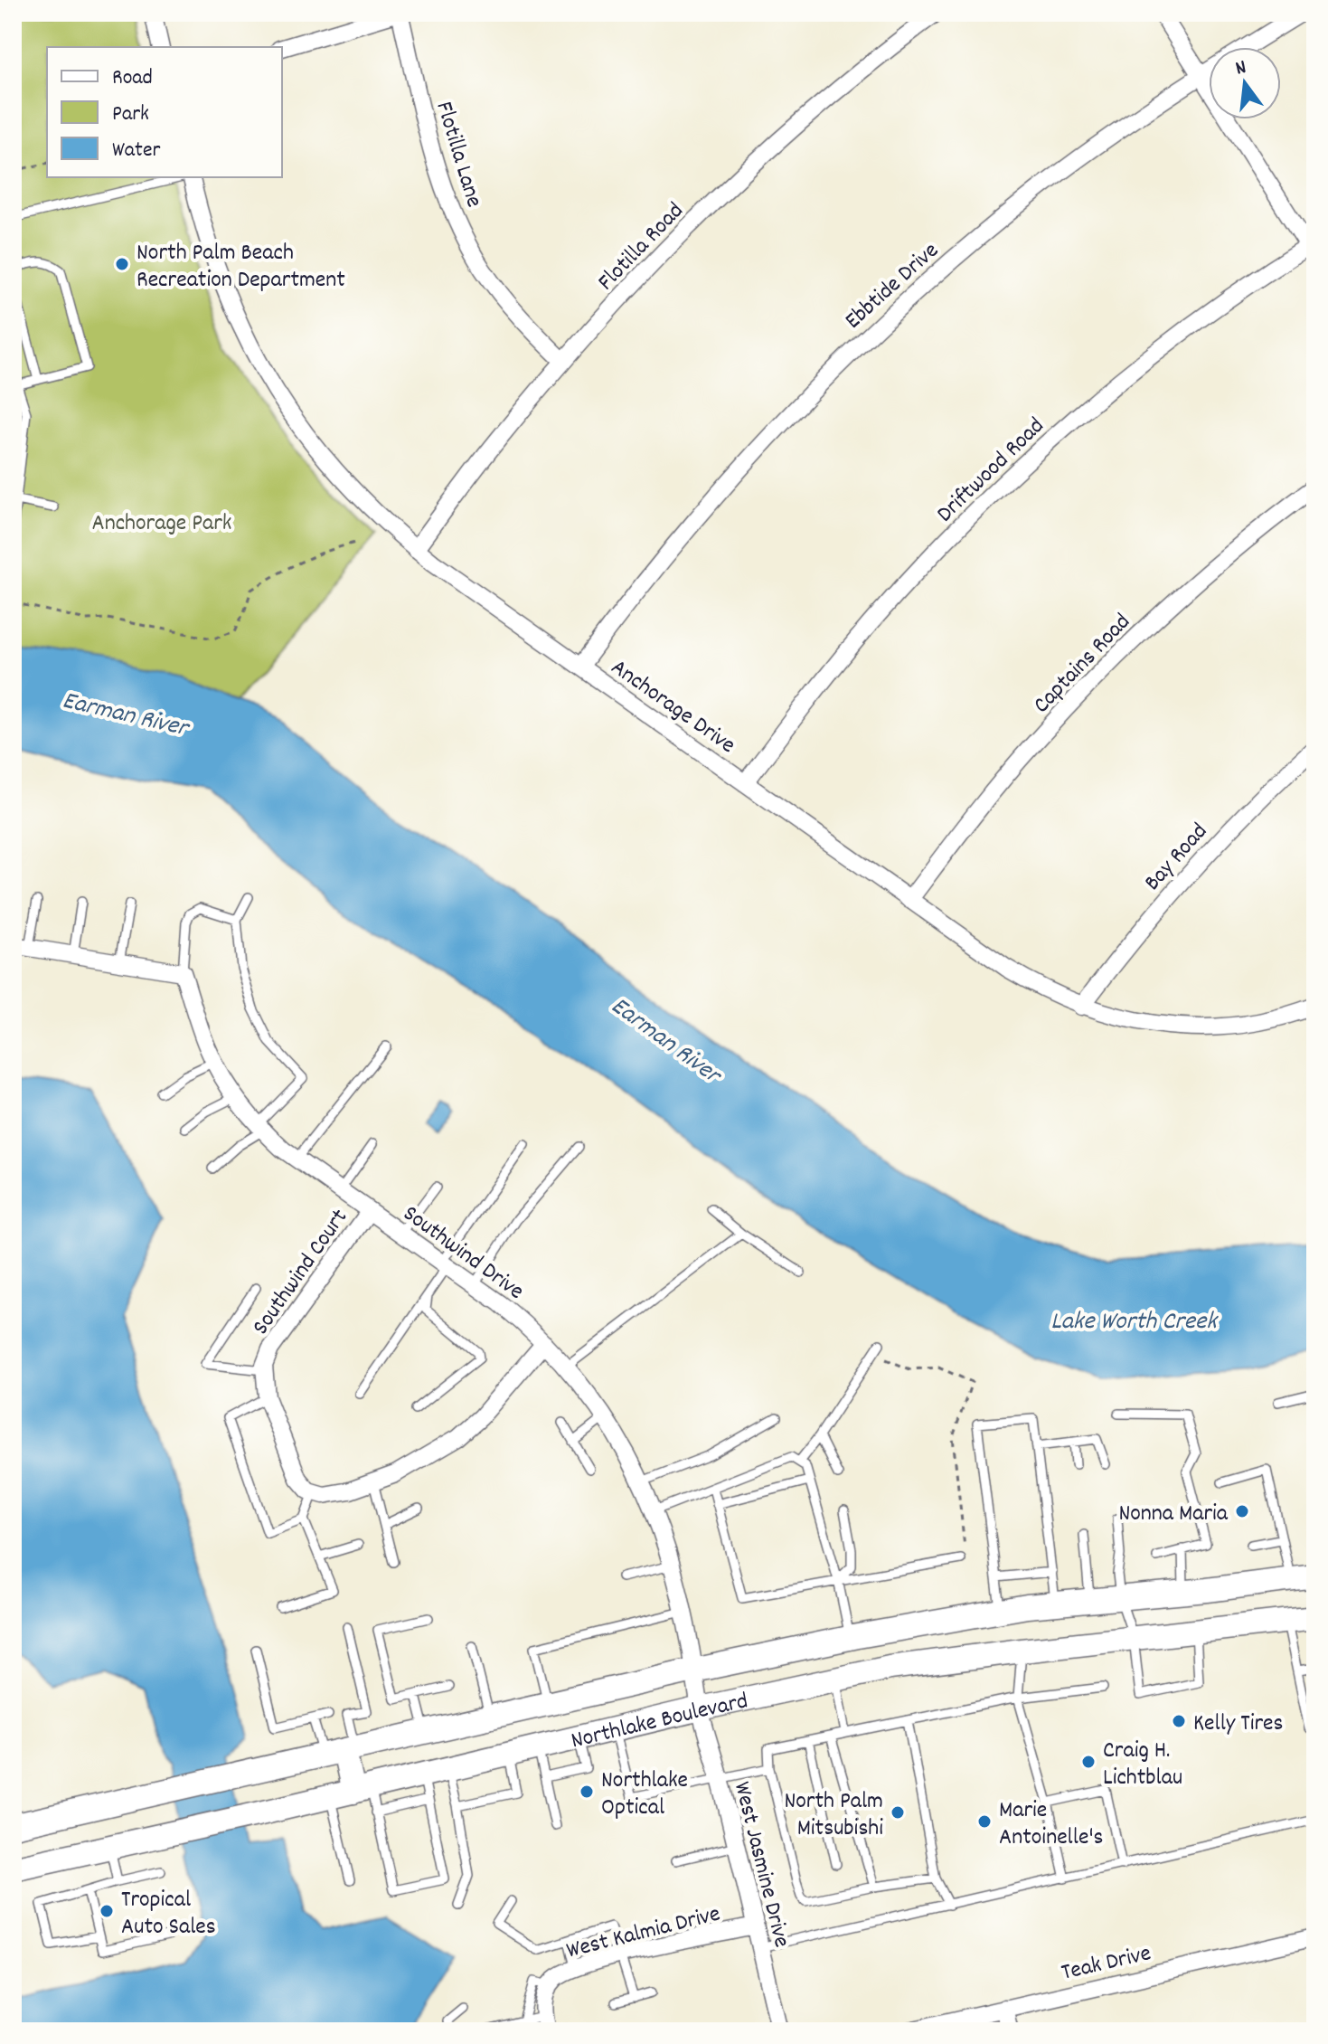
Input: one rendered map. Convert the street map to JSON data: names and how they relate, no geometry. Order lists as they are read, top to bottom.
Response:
{
  "streets": {
    "main road": ["Northlake Boulevard"],
    "street": [
      "Flotilla Lane",
      "Flotilla Road",
      "Ebbtide Drive",
      "Driftwood Road",
      "Captains Road",
      "Anchorage Drive",
      "Bay Road",
      "Southwind Drive",
      "Southwind Court",
      "West Jasmine Drive",
      "West Kalmia Drive",
      "Teak Drive"
    ]
  },
  "crossings": [
    ["Flotilla Lane", "Flotilla Road"],
    ["Flotilla Road", "Anchorage Drive"],
    ["Ebbtide Drive", "Anchorage Drive"],
    ["Driftwood Road", "Anchorage Drive"],
    ["Captains Road", "Anchorage Drive"],
    ["Anchorage Drive", "Bay Road"],
    ["Southwind Drive", "Southwind Court"],
    ["Southwind Drive", "Northlake Boulevard"],
    ["Southwind Drive", "West Jasmine Drive"],
    ["Northlake Boulevard", "West Jasmine Drive"],
    ["West Jasmine Drive", "West Kalmia Drive"]
  ],
  "water": ["Earman River", "Lake Worth Creek"],
  "parks": ["Anchorage Park"],
  "places": [
    "North Palm Beach Recreation Department",
    "Nonna Maria",
    "Kelly Tires",
    "Craig H. Lichtblau",
    "Northlake Optical",
    "North Palm Mitsubishi",
    "Marie Antoinelle's",
    "Tropical Auto Sales"
  ],
  "legend": ["Road", "Park", "Water"],
  "north": "top"
}
